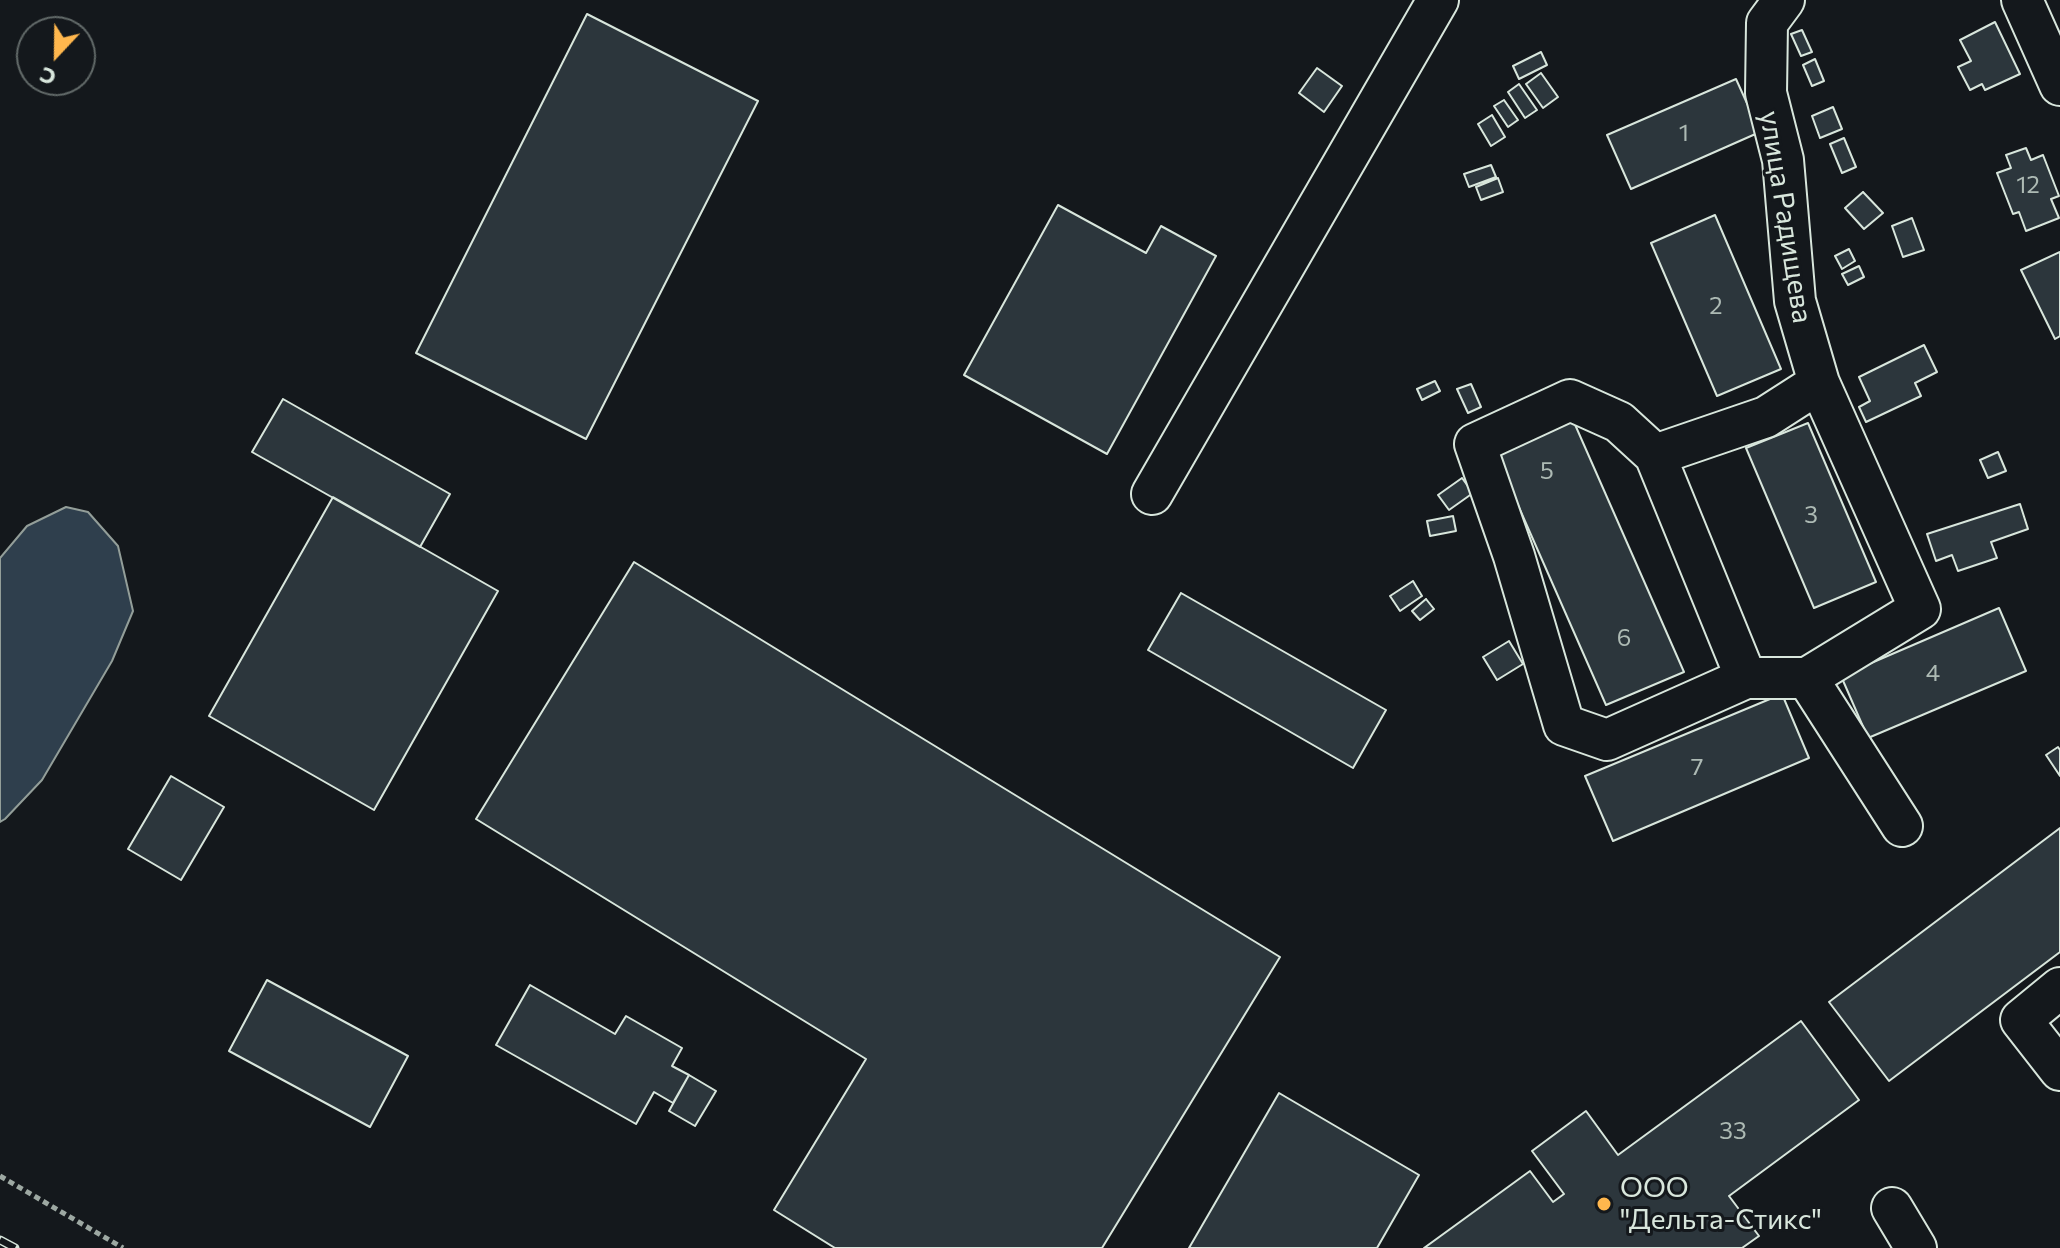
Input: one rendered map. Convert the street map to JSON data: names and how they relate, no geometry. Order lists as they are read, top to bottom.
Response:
{
  "streets": {
    "street": ["улица Радищева"]
  },
  "places": ["ООО \"Дельта-Стикс\""],
  "house_numbers": [
    "1",
    "12",
    "2",
    "5",
    "3",
    "6",
    "4",
    "7",
    "33"
  ],
  "north": "bottom"
}
